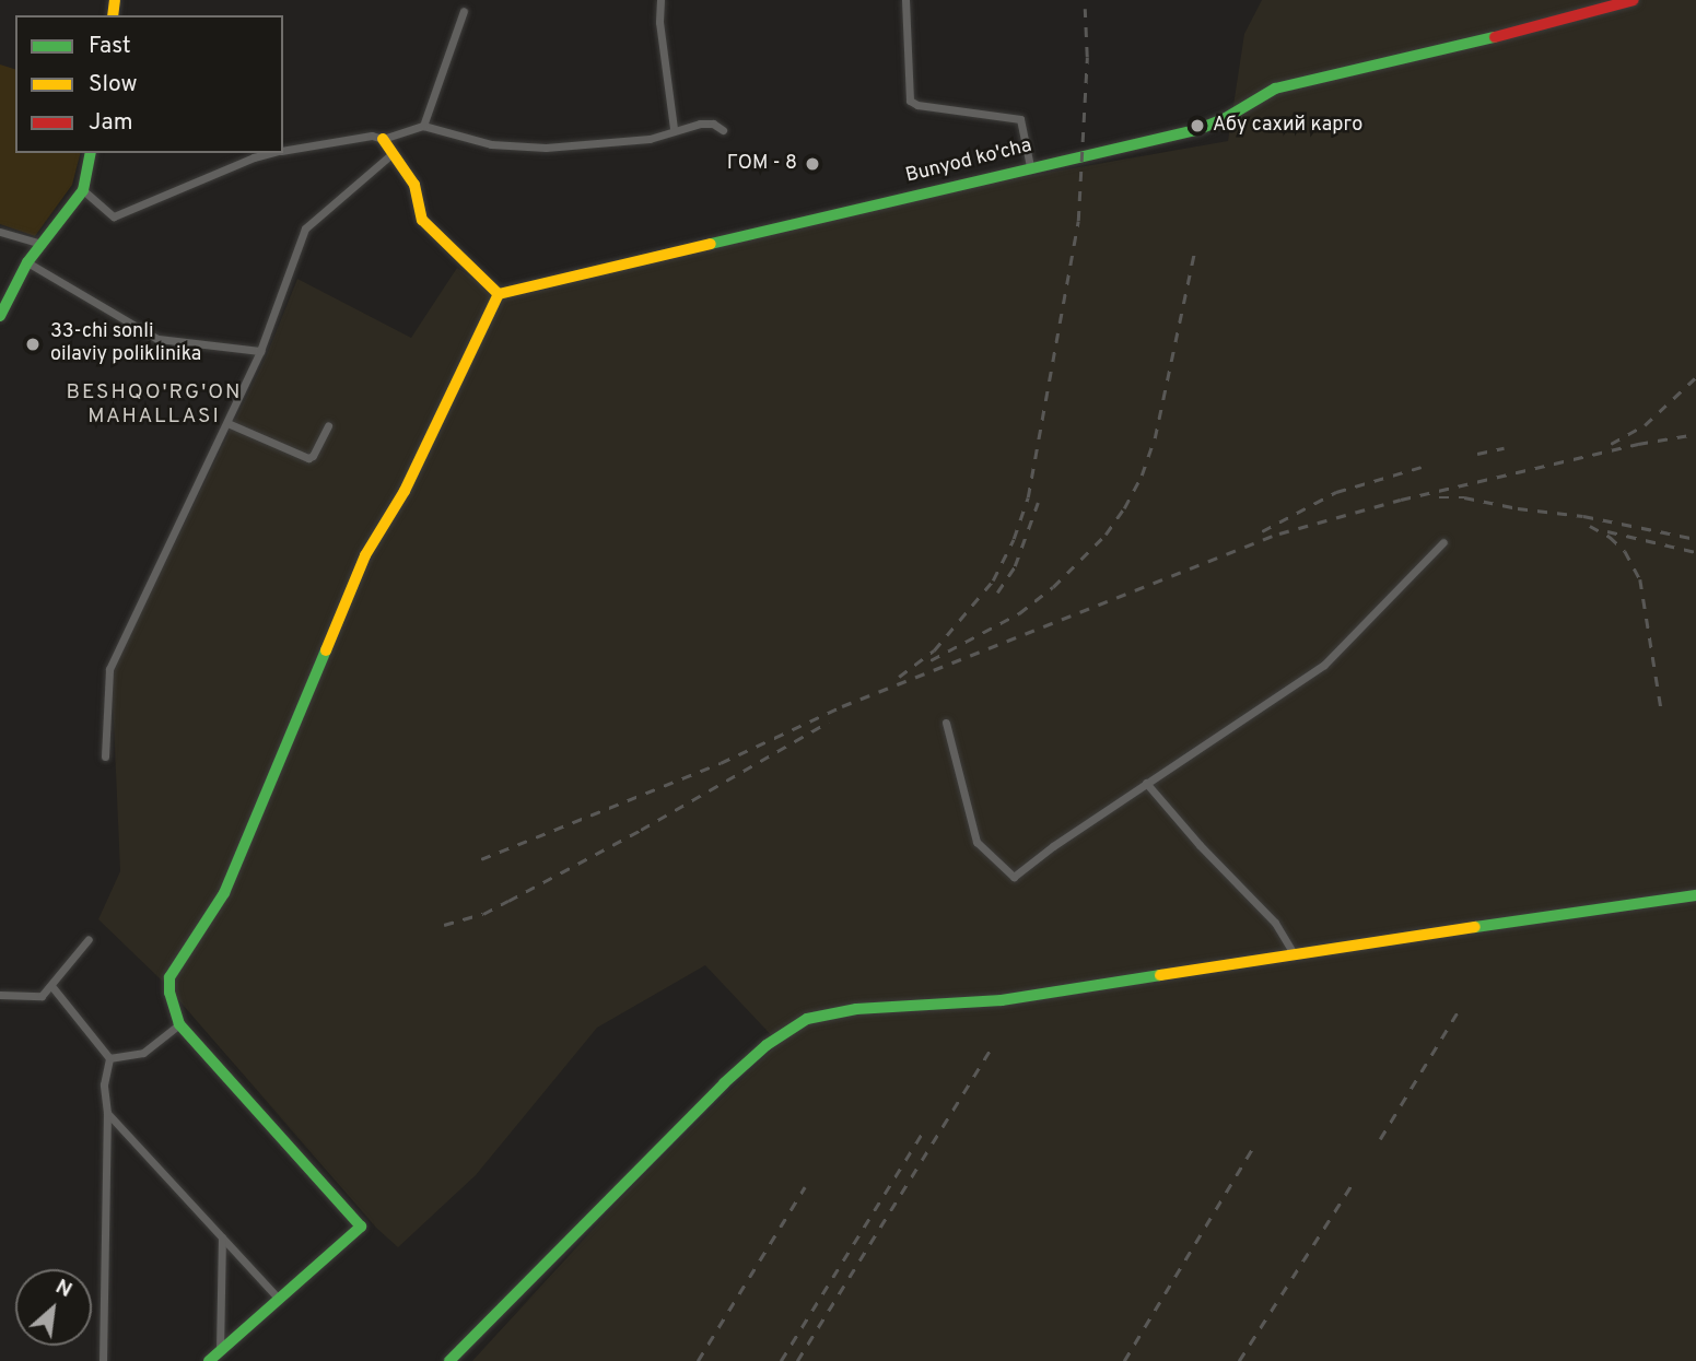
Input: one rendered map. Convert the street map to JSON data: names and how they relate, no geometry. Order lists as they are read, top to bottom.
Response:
{
  "streets": {
    "street": ["Bunyod ko'cha"]
  },
  "districts": ["BESHQO'RG'ON MAHALLASI"],
  "places": ["Абу сахий карго", "ГОМ - 8", "33-chi sonli oilaviy poliklinika"],
  "legend": ["Fast", "Slow", "Jam"],
  "north": "top right"
}
